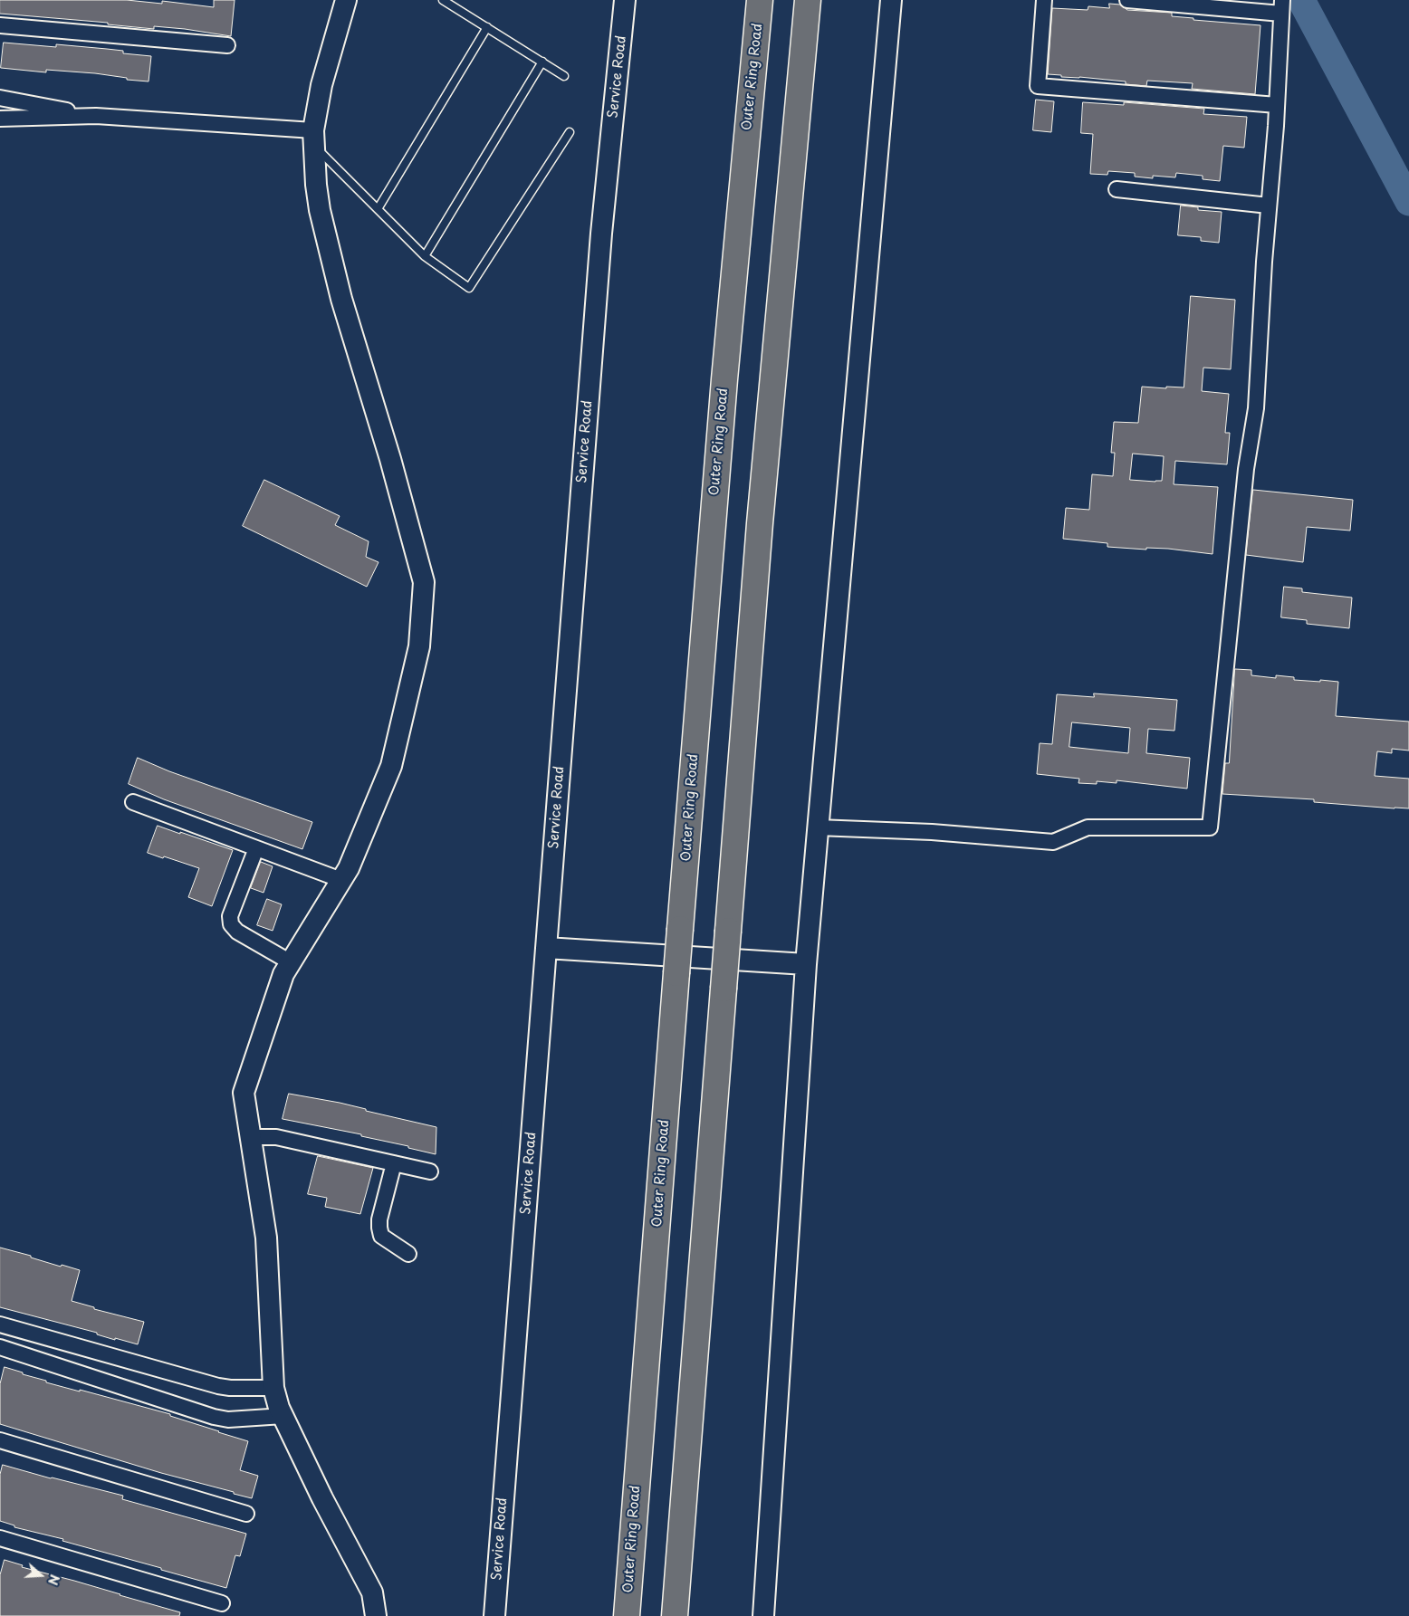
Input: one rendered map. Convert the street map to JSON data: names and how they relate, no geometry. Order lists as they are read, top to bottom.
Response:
{
  "streets": {
    "highway": ["Outer Ring Road"],
    "main road": ["Service Road"]
  },
  "north": "right"
}
